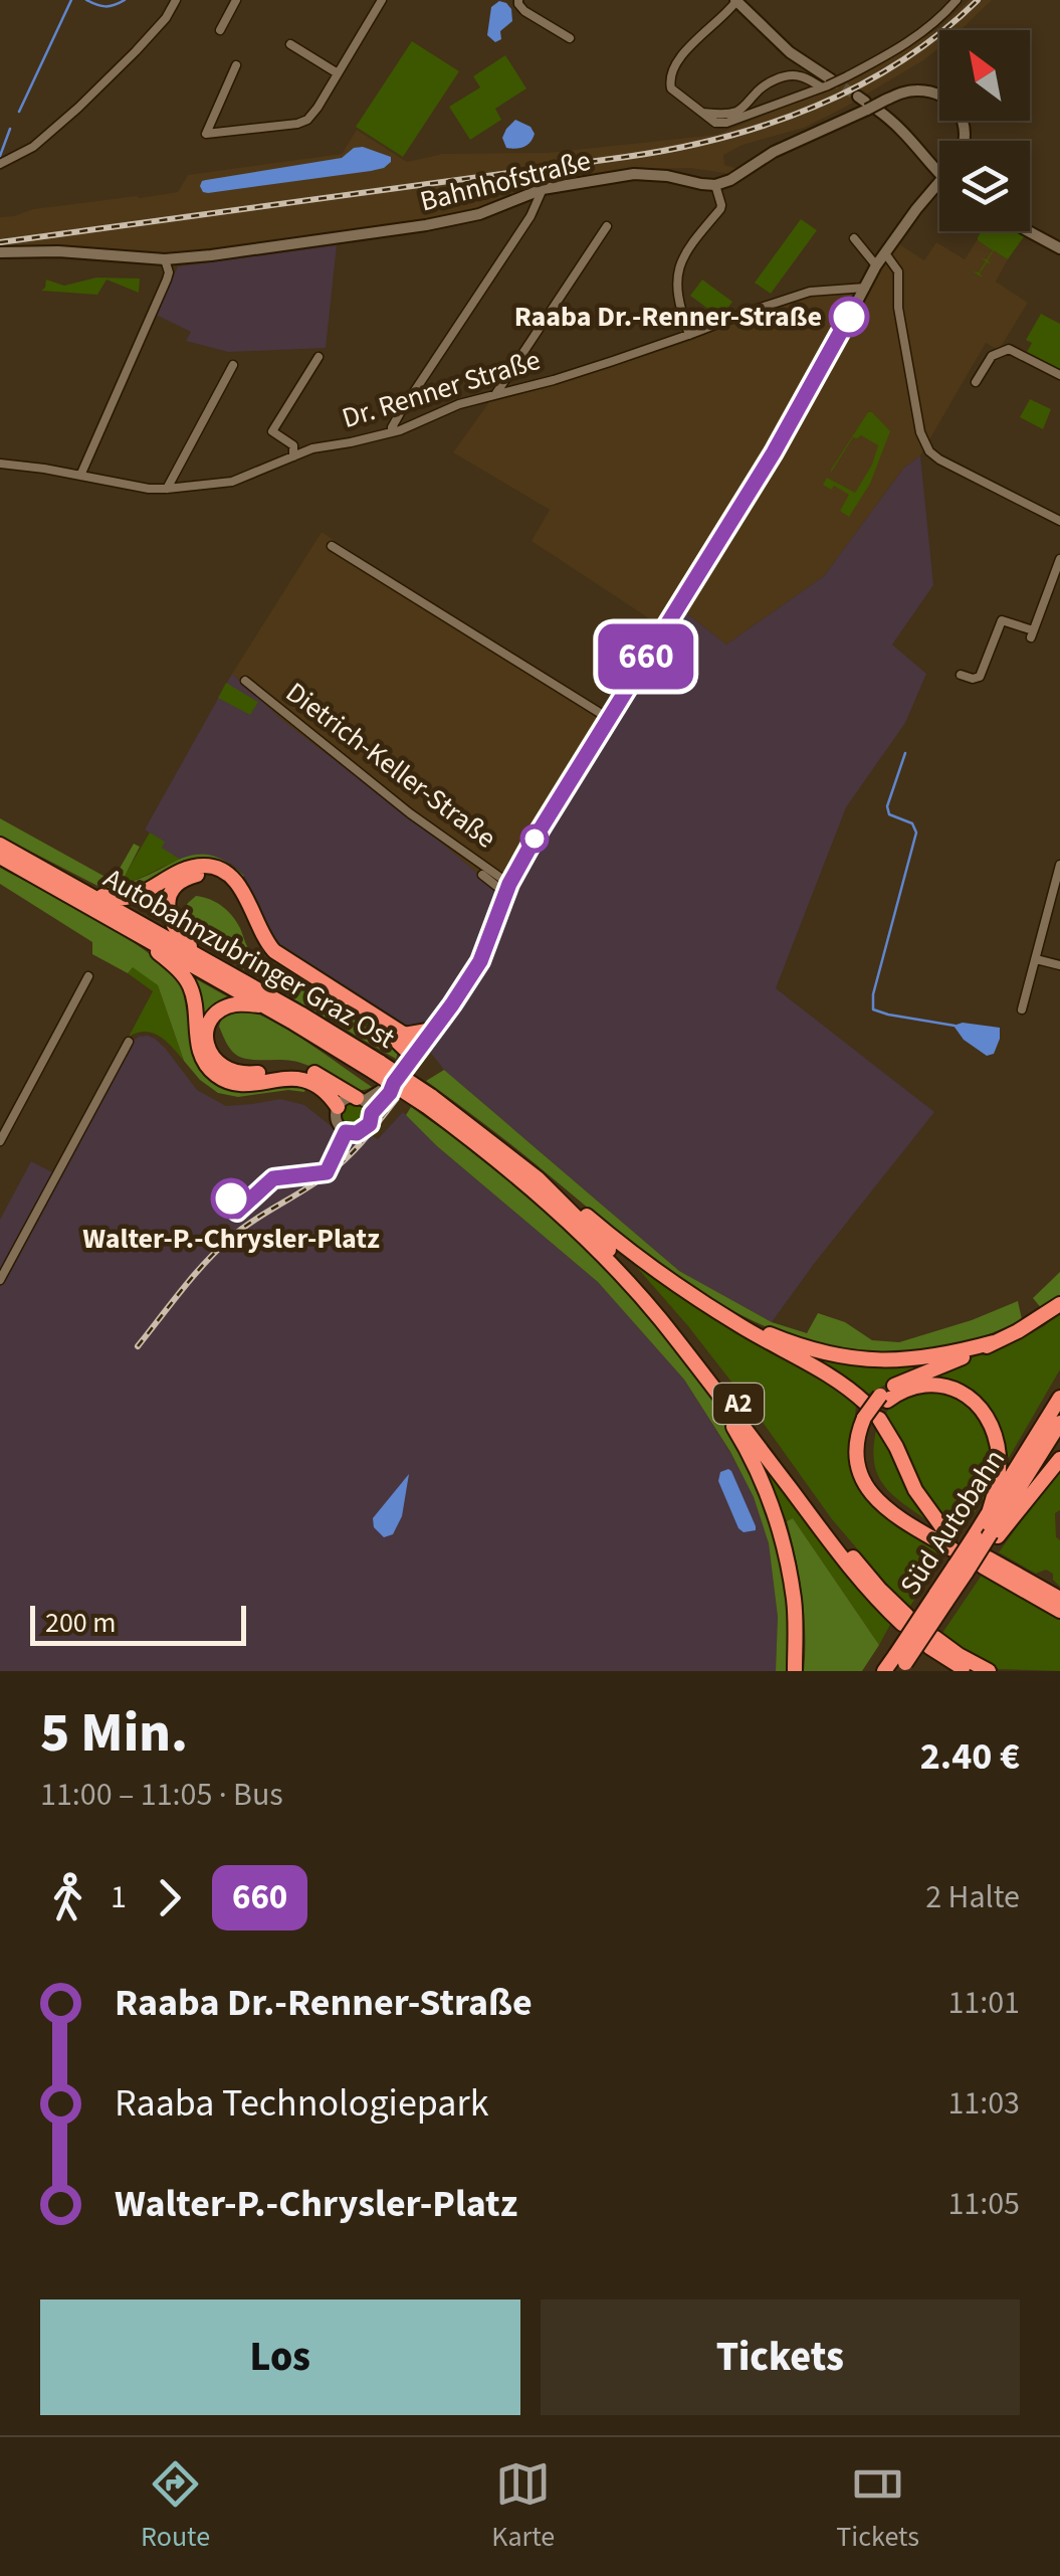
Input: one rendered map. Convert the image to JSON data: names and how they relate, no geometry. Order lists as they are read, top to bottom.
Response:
{
  "streets": {
    "highway": ["Autobahnzubringer Graz Ost", "A2", "Süd Autobahn"],
    "main road": ["Bahnhofstraße"],
    "street": ["Dr. Renner Straße", "Dietrich-Keller-Straße"]
  },
  "places": ["Raaba Dr.-Renner-Straße", "Walter-P.-Chrysler-Platz"],
  "lines": ["bus line 660"],
  "scale_bar": "200 m",
  "north": "top left",
  "page": {
    "on_map": "660",
    "scale": "200 m",
    "heading": ["5 Min.", "11:00 – 11:05 · Bus", "2.40 €"],
    "legs": ["1", "660", "2 Halte"],
    "list": [
      {
        "name": "Raaba Dr.-Renner-Straße",
        "value": "11:01"
      },
      {
        "name": "Raaba Technologiepark",
        "value": "11:03"
      },
      {
        "name": "Walter-P.-Chrysler-Platz",
        "value": "11:05"
      }
    ],
    "buttons": ["Los", "Tickets"],
    "tabs": ["Route", "Karte", "Tickets"]
  }
}
